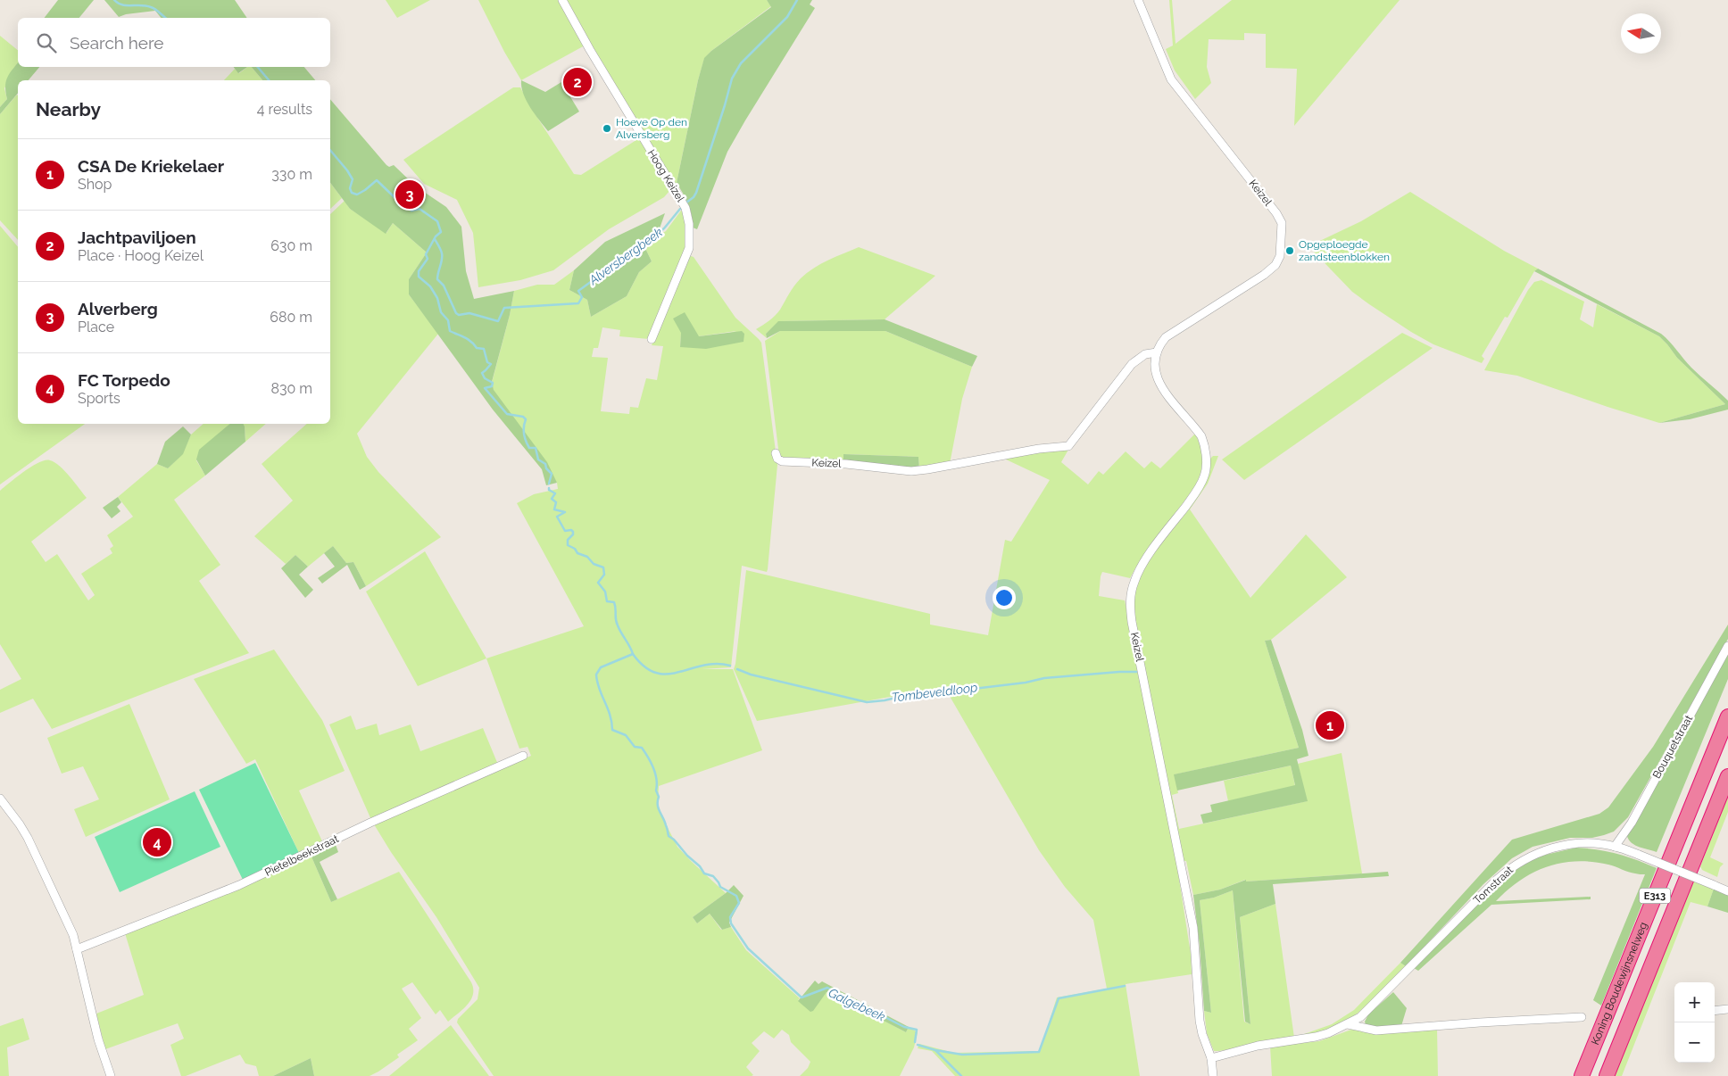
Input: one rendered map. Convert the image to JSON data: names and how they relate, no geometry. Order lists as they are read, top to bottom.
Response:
{
  "streets": {
    "highway": ["E313", "Koning Boudewijnsnelweg"],
    "street": [
      "Hoog Keizel",
      "Keizel",
      "Bouquetstraat",
      "Pietelbeekstraat",
      "Tomstraat"
    ]
  },
  "crossings": [
    ["Keizel", "Tomstraat"],
    ["Bouquetstraat", "Tomstraat"]
  ],
  "water": ["Alversbergbeek", "Tombeveldloop", "Galgebeek"],
  "places": ["Hoeve Op den Alversberg", "Opgeploegde zandsteenblokken"],
  "north": "left",
  "page": {
    "search": "Search here",
    "pins": [
      "2",
      "3",
      "1",
      "4"
    ],
    "heading": ["Nearby", "4 results"],
    "list": [
      {
        "mark": "1",
        "name": "CSA De Kriekelaer",
        "note": "Shop",
        "value": "330 m"
      },
      {
        "mark": "2",
        "name": "Jachtpaviljoen",
        "note": "Place · Hoog Keizel",
        "value": "630 m"
      },
      {
        "mark": "3",
        "name": "Alverberg",
        "note": "Place",
        "value": "680 m"
      },
      {
        "mark": "4",
        "name": "FC Torpedo",
        "note": "Sports",
        "value": "830 m"
      }
    ],
    "map_buttons": ["+", "−"]
  }
}
